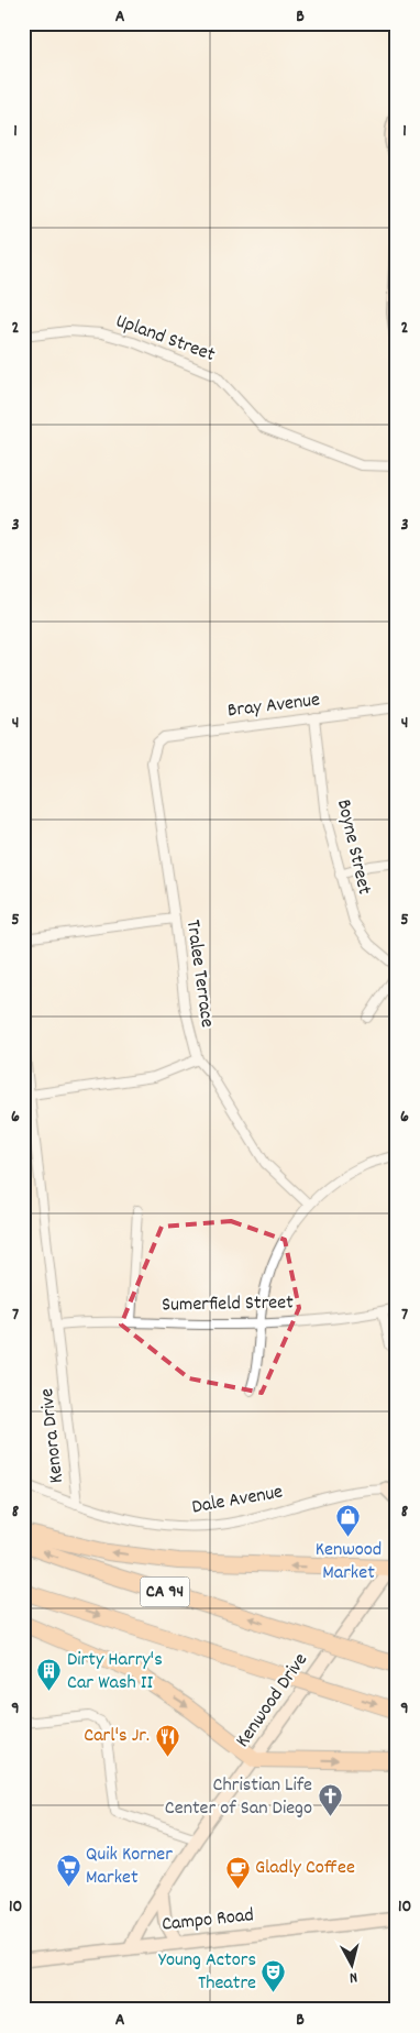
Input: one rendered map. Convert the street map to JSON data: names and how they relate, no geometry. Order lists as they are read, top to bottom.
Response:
{
  "streets": {
    "highway": ["CA 94"],
    "main road": ["Kenwood Drive", "Campo Road"],
    "street": [
      "Upland Street",
      "Bray Avenue",
      "Boyne Street",
      "Tralee Terrace",
      "Sumerfield Street",
      "Kenora Drive",
      "Dale Avenue"
    ]
  },
  "crossings": [
    ["Bray Avenue", "Boyne Street"],
    ["Bray Avenue", "Tralee Terrace"],
    ["Sumerfield Street", "Kenora Drive"],
    ["Kenora Drive", "Dale Avenue"],
    ["Kenwood Drive", "Campo Road"]
  ],
  "places": {
    "shop": ["Kenwood Market"],
    "building": ["Dirty Harry's Car Wash II"],
    "restaurant": ["Carl's Jr."],
    "church": ["Christian Life Center of San Diego"],
    "supermarket": ["Quik Korner Market"],
    "cafe": ["Gladly Coffee"],
    "theatre": ["Young Actors Theatre"]
  },
  "north": "bottom",
  "grid": {
    "columns": ["A", "B"],
    "rows": [
      "1",
      "2",
      "3",
      "4",
      "5",
      "6",
      "7",
      "8",
      "9",
      "10"
    ]
  }
}
